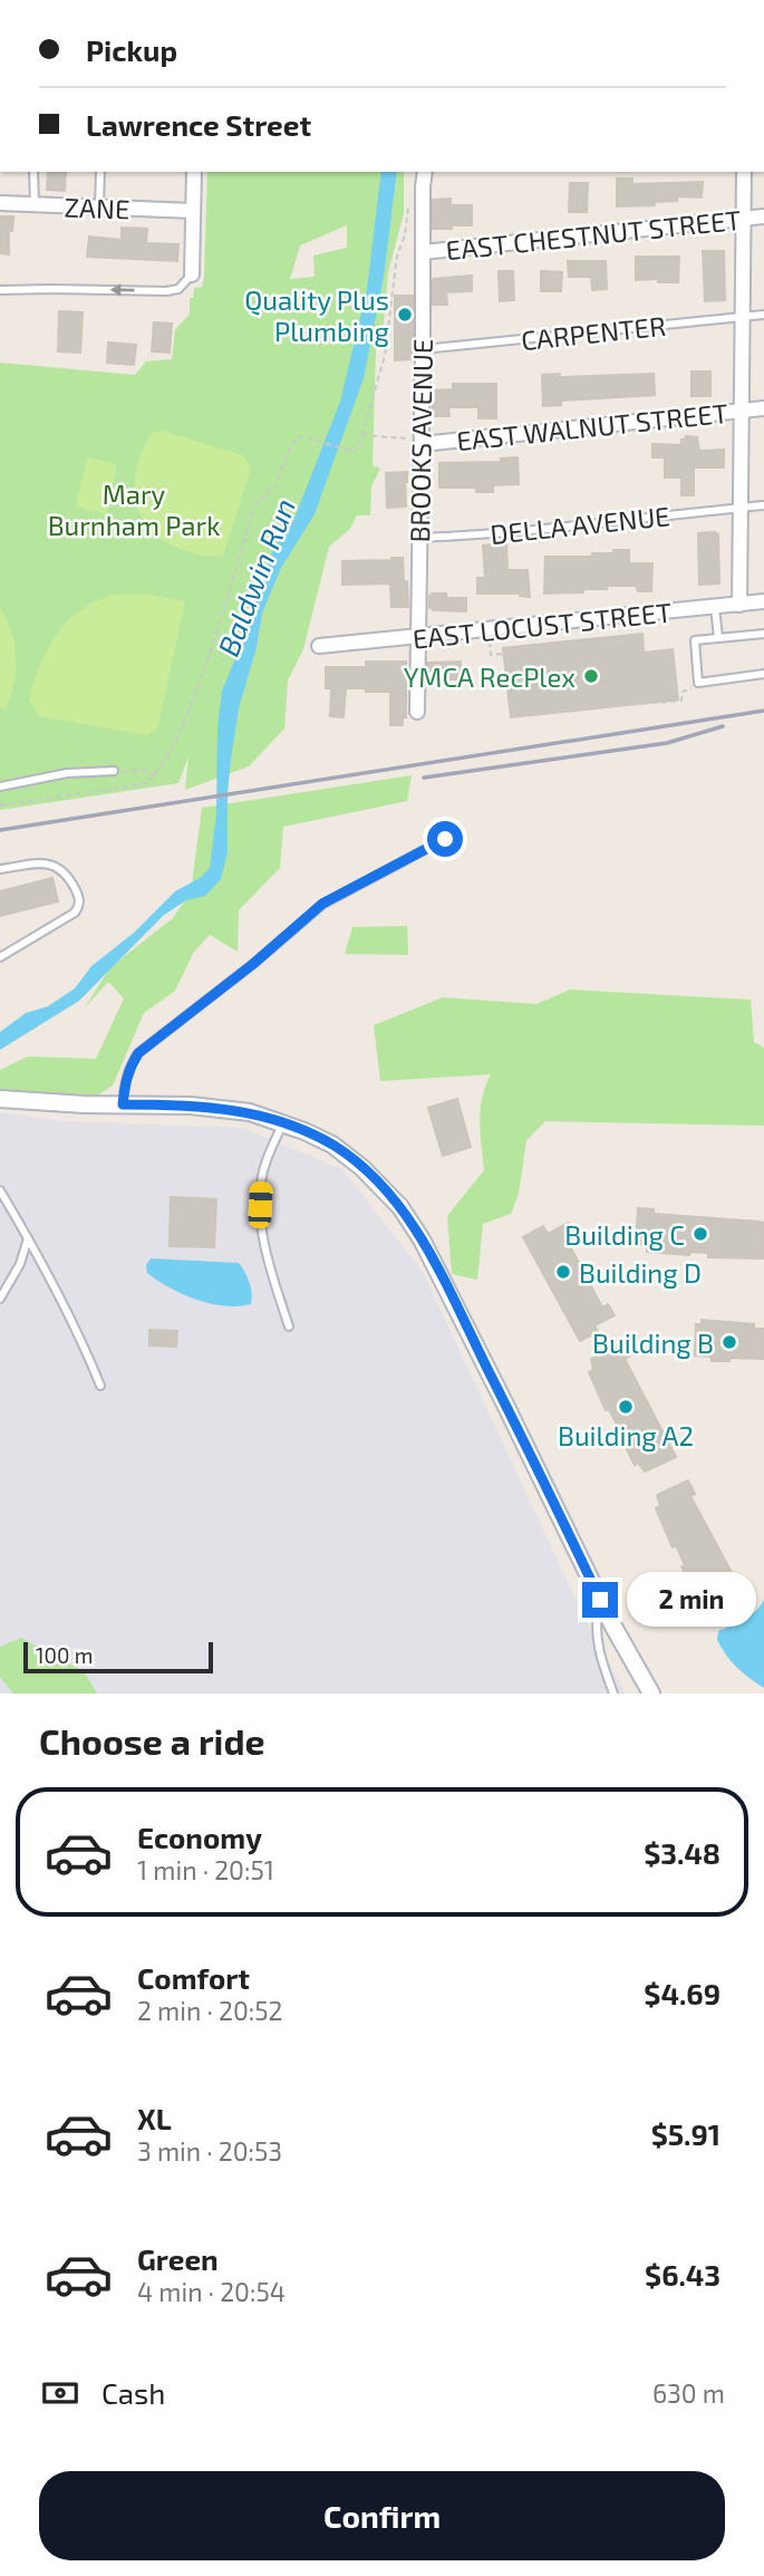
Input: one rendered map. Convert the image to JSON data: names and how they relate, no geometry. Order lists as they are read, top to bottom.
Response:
{
  "streets": {
    "street": [
      "ZANE",
      "EAST CHESTNUT STREET",
      "EAST WALNUT STREET",
      "BROOKS AVENUE",
      "EAST LOCUST STREET"
    ],
    "lane": ["CARPENTER", "DELLA AVENUE"]
  },
  "crossings": [
    ["EAST CHESTNUT STREET", "BROOKS AVENUE"],
    ["CARPENTER", "BROOKS AVENUE"],
    ["EAST WALNUT STREET", "BROOKS AVENUE"],
    ["BROOKS AVENUE", "DELLA AVENUE"],
    ["BROOKS AVENUE", "EAST LOCUST STREET"]
  ],
  "water": ["Baldwin Run"],
  "parks": ["Mary Burnham Park"],
  "places": [
    "Quality Plus Plumbing",
    "YMCA RecPlex",
    "Building C",
    "Building D",
    "Building B",
    "Building A2"
  ],
  "scale_bar": "100 m",
  "page": {
    "banner": ["Pickup", "Lawrence Street"],
    "bubble": "2 min",
    "scale": "100 m",
    "heading": "Choose a ride",
    "list": [
      {
        "name": "Economy",
        "note": "1 min · 20:51",
        "value": "$3.48"
      },
      {
        "name": "Comfort",
        "note": "2 min · 20:52",
        "value": "$4.69"
      },
      {
        "name": "XL",
        "note": "3 min · 20:53",
        "value": "$5.91"
      },
      {
        "name": "Green",
        "note": "4 min · 20:54",
        "value": "$6.43"
      }
    ],
    "pay": ["Cash", "630 m"],
    "buttons": "Confirm"
  }
}
